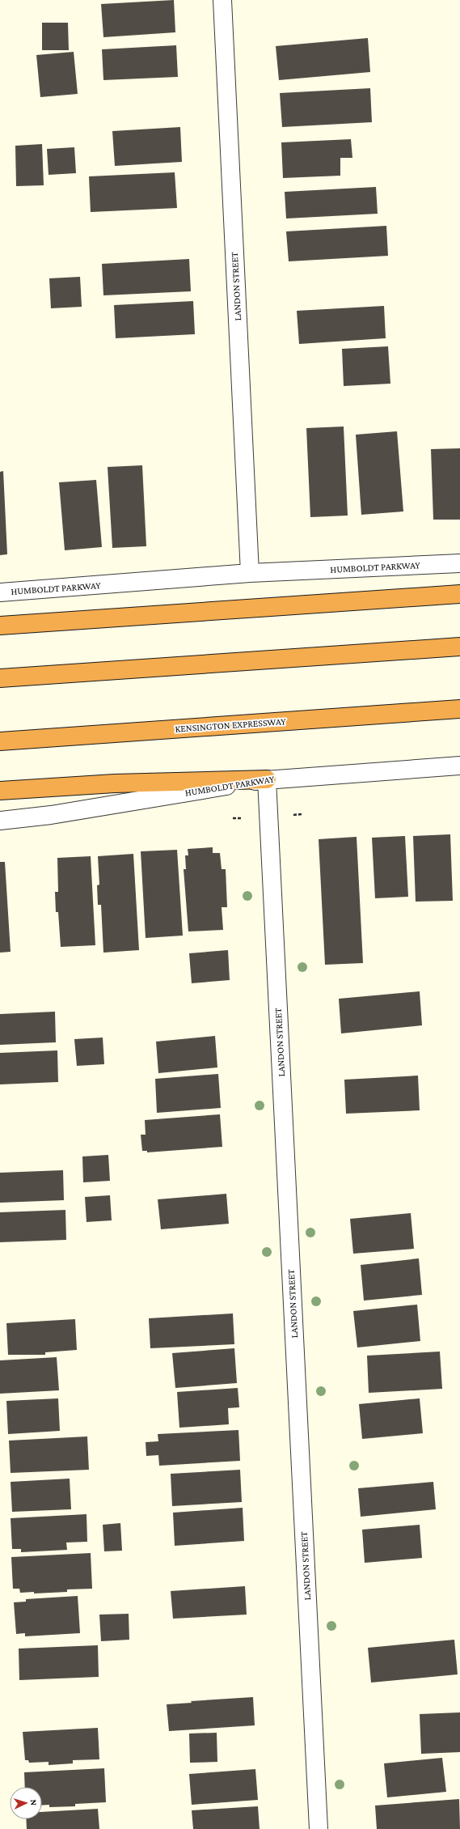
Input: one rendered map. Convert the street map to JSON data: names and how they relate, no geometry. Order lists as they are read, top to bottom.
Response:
{
  "streets": {
    "highway": ["KENSINGTON EXPRESSWAY"],
    "street": ["LANDON STREET", "HUMBOLDT PARKWAY"]
  },
  "crossings": [
    ["LANDON STREET", "HUMBOLDT PARKWAY"]
  ],
  "north": "right"
}
